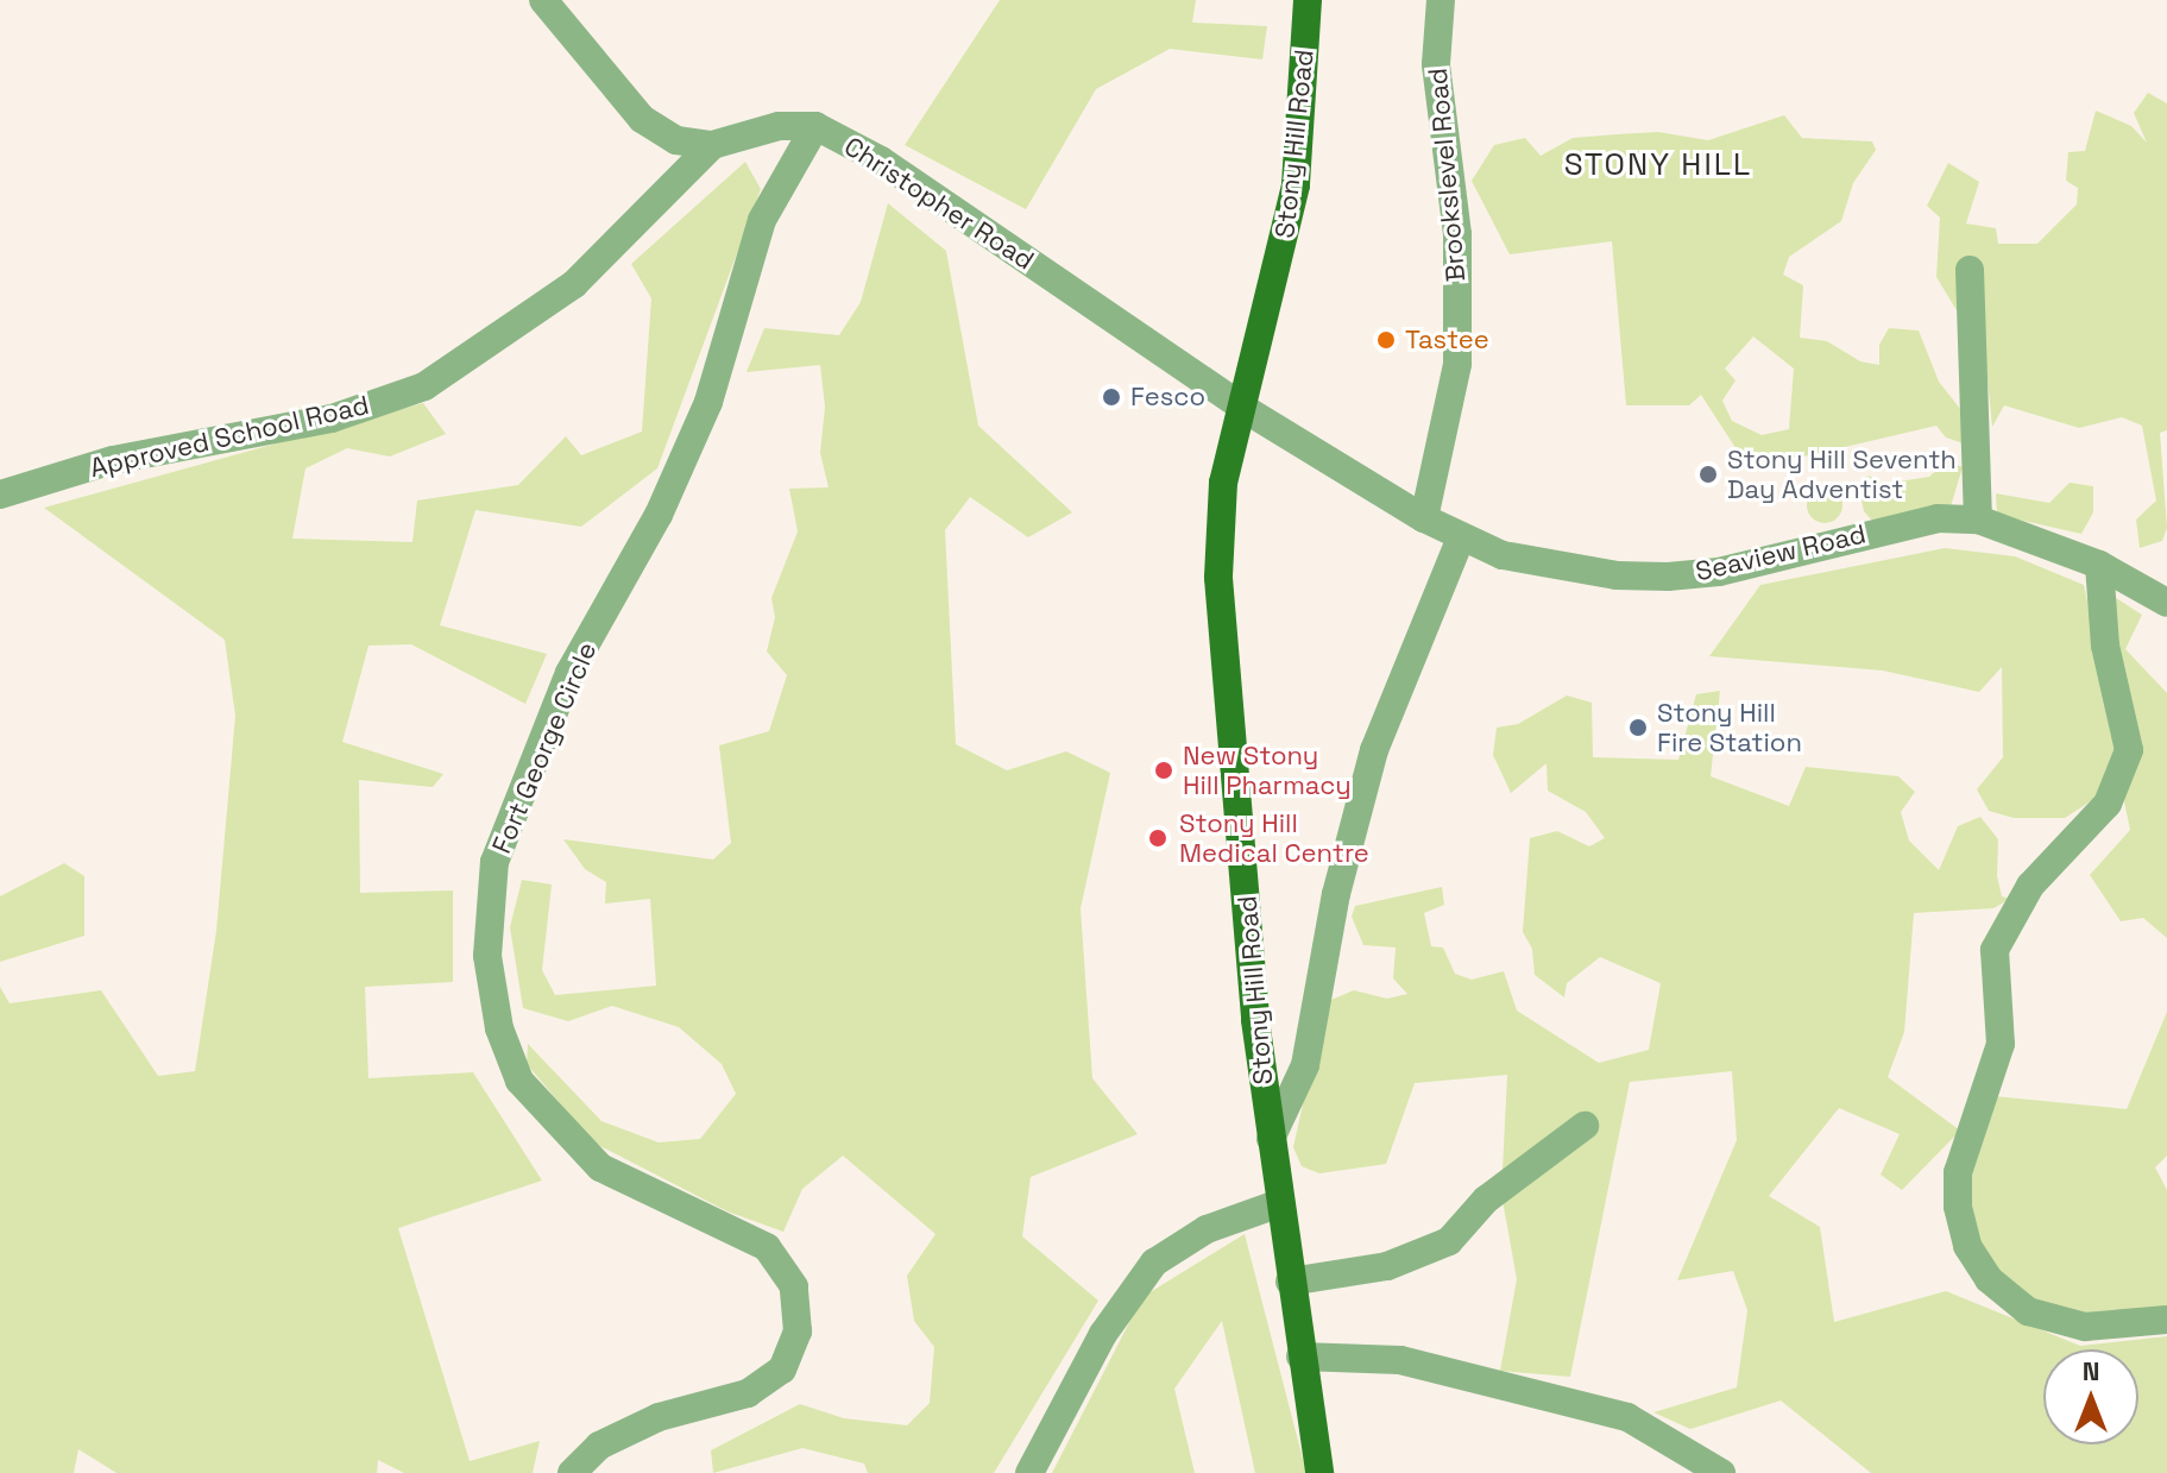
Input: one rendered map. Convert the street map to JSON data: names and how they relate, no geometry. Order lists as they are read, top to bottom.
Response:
{
  "streets": {
    "main road": ["Stony Hill Road"],
    "street": [
      "Brookslevel Road",
      "Christopher Road",
      "Approved School Road",
      "Seaview Road",
      "Fort George Circle"
    ]
  },
  "crossings": [
    ["Stony Hill Road", "Christopher Road"],
    ["Stony Hill Road", "Seaview Road"],
    ["Brookslevel Road", "Seaview Road"],
    ["Christopher Road", "Approved School Road"],
    ["Christopher Road", "Seaview Road"],
    ["Christopher Road", "Fort George Circle"]
  ],
  "districts": ["STONY HILL"],
  "places": [
    "Tastee",
    "Fesco",
    "Stony Hill Seventh Day Adventist",
    "Stony Hill Fire Station",
    "New Stony Hill Pharmacy",
    "Stony Hill Medical Centre"
  ],
  "north": "top"
}
